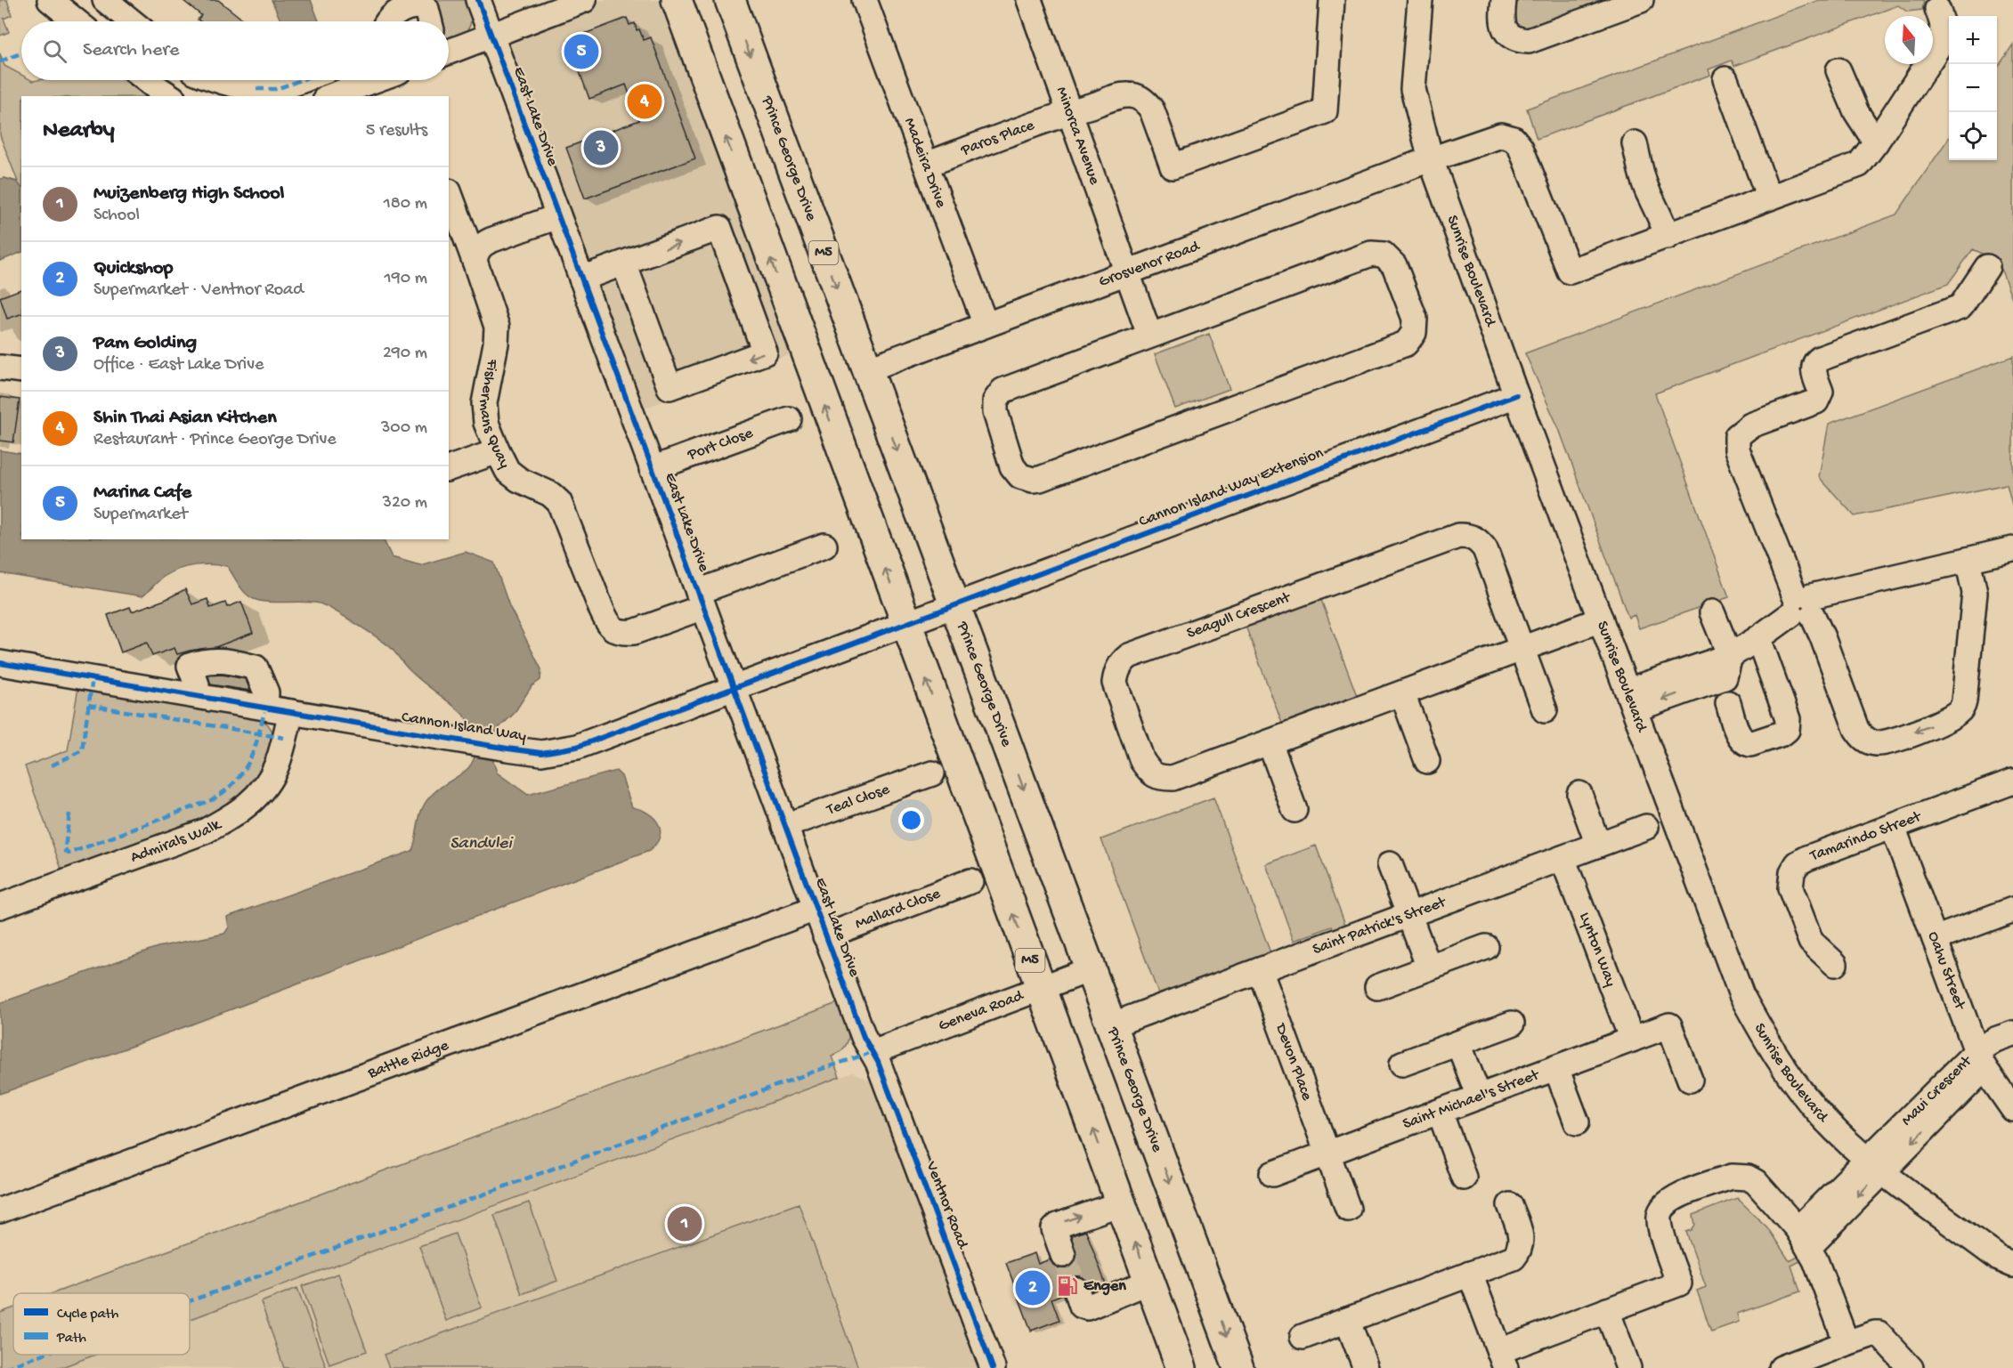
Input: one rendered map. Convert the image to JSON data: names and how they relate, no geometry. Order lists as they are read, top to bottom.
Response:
{
  "streets": {
    "main road": ["Prince George Drive", "M5"],
    "street": [
      "East Lake Drive",
      "Minorca Avenue",
      "Paros Place",
      "Madeira Drive",
      "Grosvenor Road",
      "Sunrise Boulevard",
      "Fishermans Quay",
      "Port Close",
      "Cannon Island Way Extension",
      "Seagull Crescent",
      "Cannon Island Way",
      "Teal Close",
      "Tamarindo Street",
      "Admirals Walk",
      "Mallard Close",
      "Saint Patrick's Street",
      "Lynton Way",
      "Oahu Street",
      "Geneva Road",
      "Battle Ridge",
      "Devon Place",
      "Maui Crescent",
      "Saint Michael's Street",
      "Ventnor Road"
    ]
  },
  "crossings": [
    ["East Lake Drive", "Fishermans Quay"],
    ["East Lake Drive", "Port Close"],
    ["East Lake Drive", "Cannon Island Way"],
    ["East Lake Drive", "Teal Close"],
    ["East Lake Drive", "Mallard Close"],
    ["East Lake Drive", "Geneva Road"],
    ["East Lake Drive", "Battle Ridge"],
    ["East Lake Drive", "Ventnor Road"],
    ["Minorca Avenue", "Paros Place"],
    ["Minorca Avenue", "Grosvenor Road"],
    ["Paros Place", "Madeira Drive"],
    ["Prince George Drive", "Grosvenor Road"],
    ["Prince George Drive", "Cannon Island Way Extension"],
    ["Prince George Drive", "Saint Patrick's Street"],
    ["Prince George Drive", "Geneva Road"],
    ["Madeira Drive", "Grosvenor Road"],
    ["M5", "Cannon Island Way Extension"],
    ["M5", "Cannon Island Way"],
    ["M5", "Geneva Road"],
    ["Grosvenor Road", "Sunrise Boulevard"],
    ["Sunrise Boulevard", "Cannon Island Way Extension"],
    ["Sunrise Boulevard", "Seagull Crescent"],
    ["Sunrise Boulevard", "Maui Crescent"],
    ["Cannon Island Way Extension", "Cannon Island Way"],
    ["Cannon Island Way", "Admirals Walk"],
    ["Tamarindo Street", "Oahu Street"],
    ["Saint Patrick's Street", "Lynton Way"],
    ["Saint Patrick's Street", "Devon Place"],
    ["Lynton Way", "Saint Michael's Street"],
    ["Oahu Street", "Maui Crescent"],
    ["Geneva Road", "Ventnor Road"],
    ["Devon Place", "Saint Michael's Street"]
  ],
  "water": ["Sandvlei"],
  "places": {
    "fuel station": ["Engen"]
  },
  "legend": ["Cycle path", "Path"],
  "north": "top",
  "page": {
    "map_buttons": ["+", "−"],
    "search": "Search here",
    "pins": [
      "5",
      "4",
      "3",
      "1",
      "2"
    ],
    "heading": ["Nearby", "5 results"],
    "list": [
      {
        "mark": "1",
        "name": "Muizenberg High School",
        "note": "School",
        "value": "180 m"
      },
      {
        "mark": "2",
        "name": "Quickshop",
        "note": "Supermarket · Ventnor Road",
        "value": "190 m"
      },
      {
        "mark": "3",
        "name": "Pam Golding",
        "note": "Office · East Lake Drive",
        "value": "290 m"
      },
      {
        "mark": "4",
        "name": "Shin Thai Asian Kitchen",
        "note": "Restaurant · Prince George Drive",
        "value": "300 m"
      },
      {
        "mark": "5",
        "name": "Marina Cafe",
        "note": "Supermarket",
        "value": "320 m"
      }
    ]
  }
}
